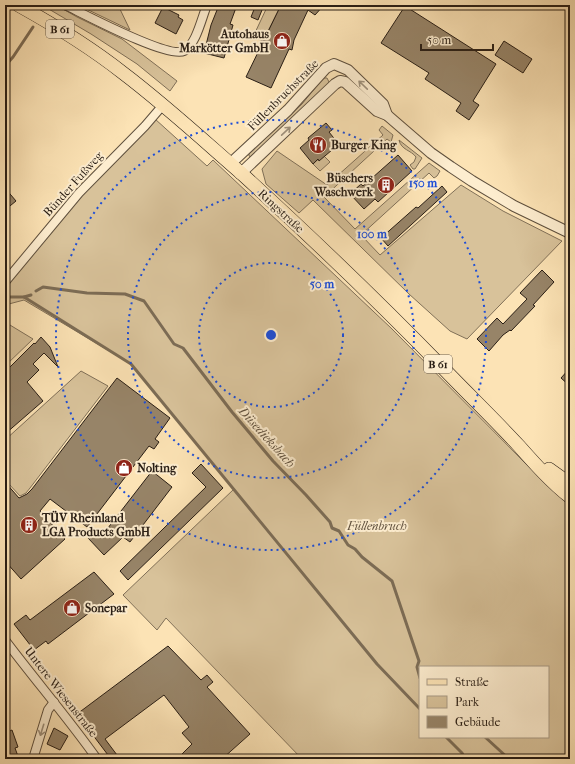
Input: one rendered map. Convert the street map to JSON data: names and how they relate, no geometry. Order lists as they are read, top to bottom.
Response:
{
  "streets": {
    "main road": ["B 61", "Ringstraße"],
    "street": ["Füllenbruchstraße", "Bünder Fußweg", "Untere Wiesenstraße"]
  },
  "crossings": [
    ["Füllenbruchstraße", "Ringstraße"],
    ["Bünder Fußweg", "Ringstraße"]
  ],
  "water": ["Düsedieksbach"],
  "parks": ["Füllenbruch"],
  "places": {
    "shop": ["Autohaus Markötter GmbH", "Nolting", "Sonepar"],
    "restaurant": ["Burger King"],
    "building": ["Büschers Waschwerk", "TÜV Rheinland LGA Products GmbH"]
  },
  "legend": ["Straße", "Park", "Gebäude"],
  "scale_bar": "50 m",
  "rings": ["150 m", "100 m", "50 m"]
}
